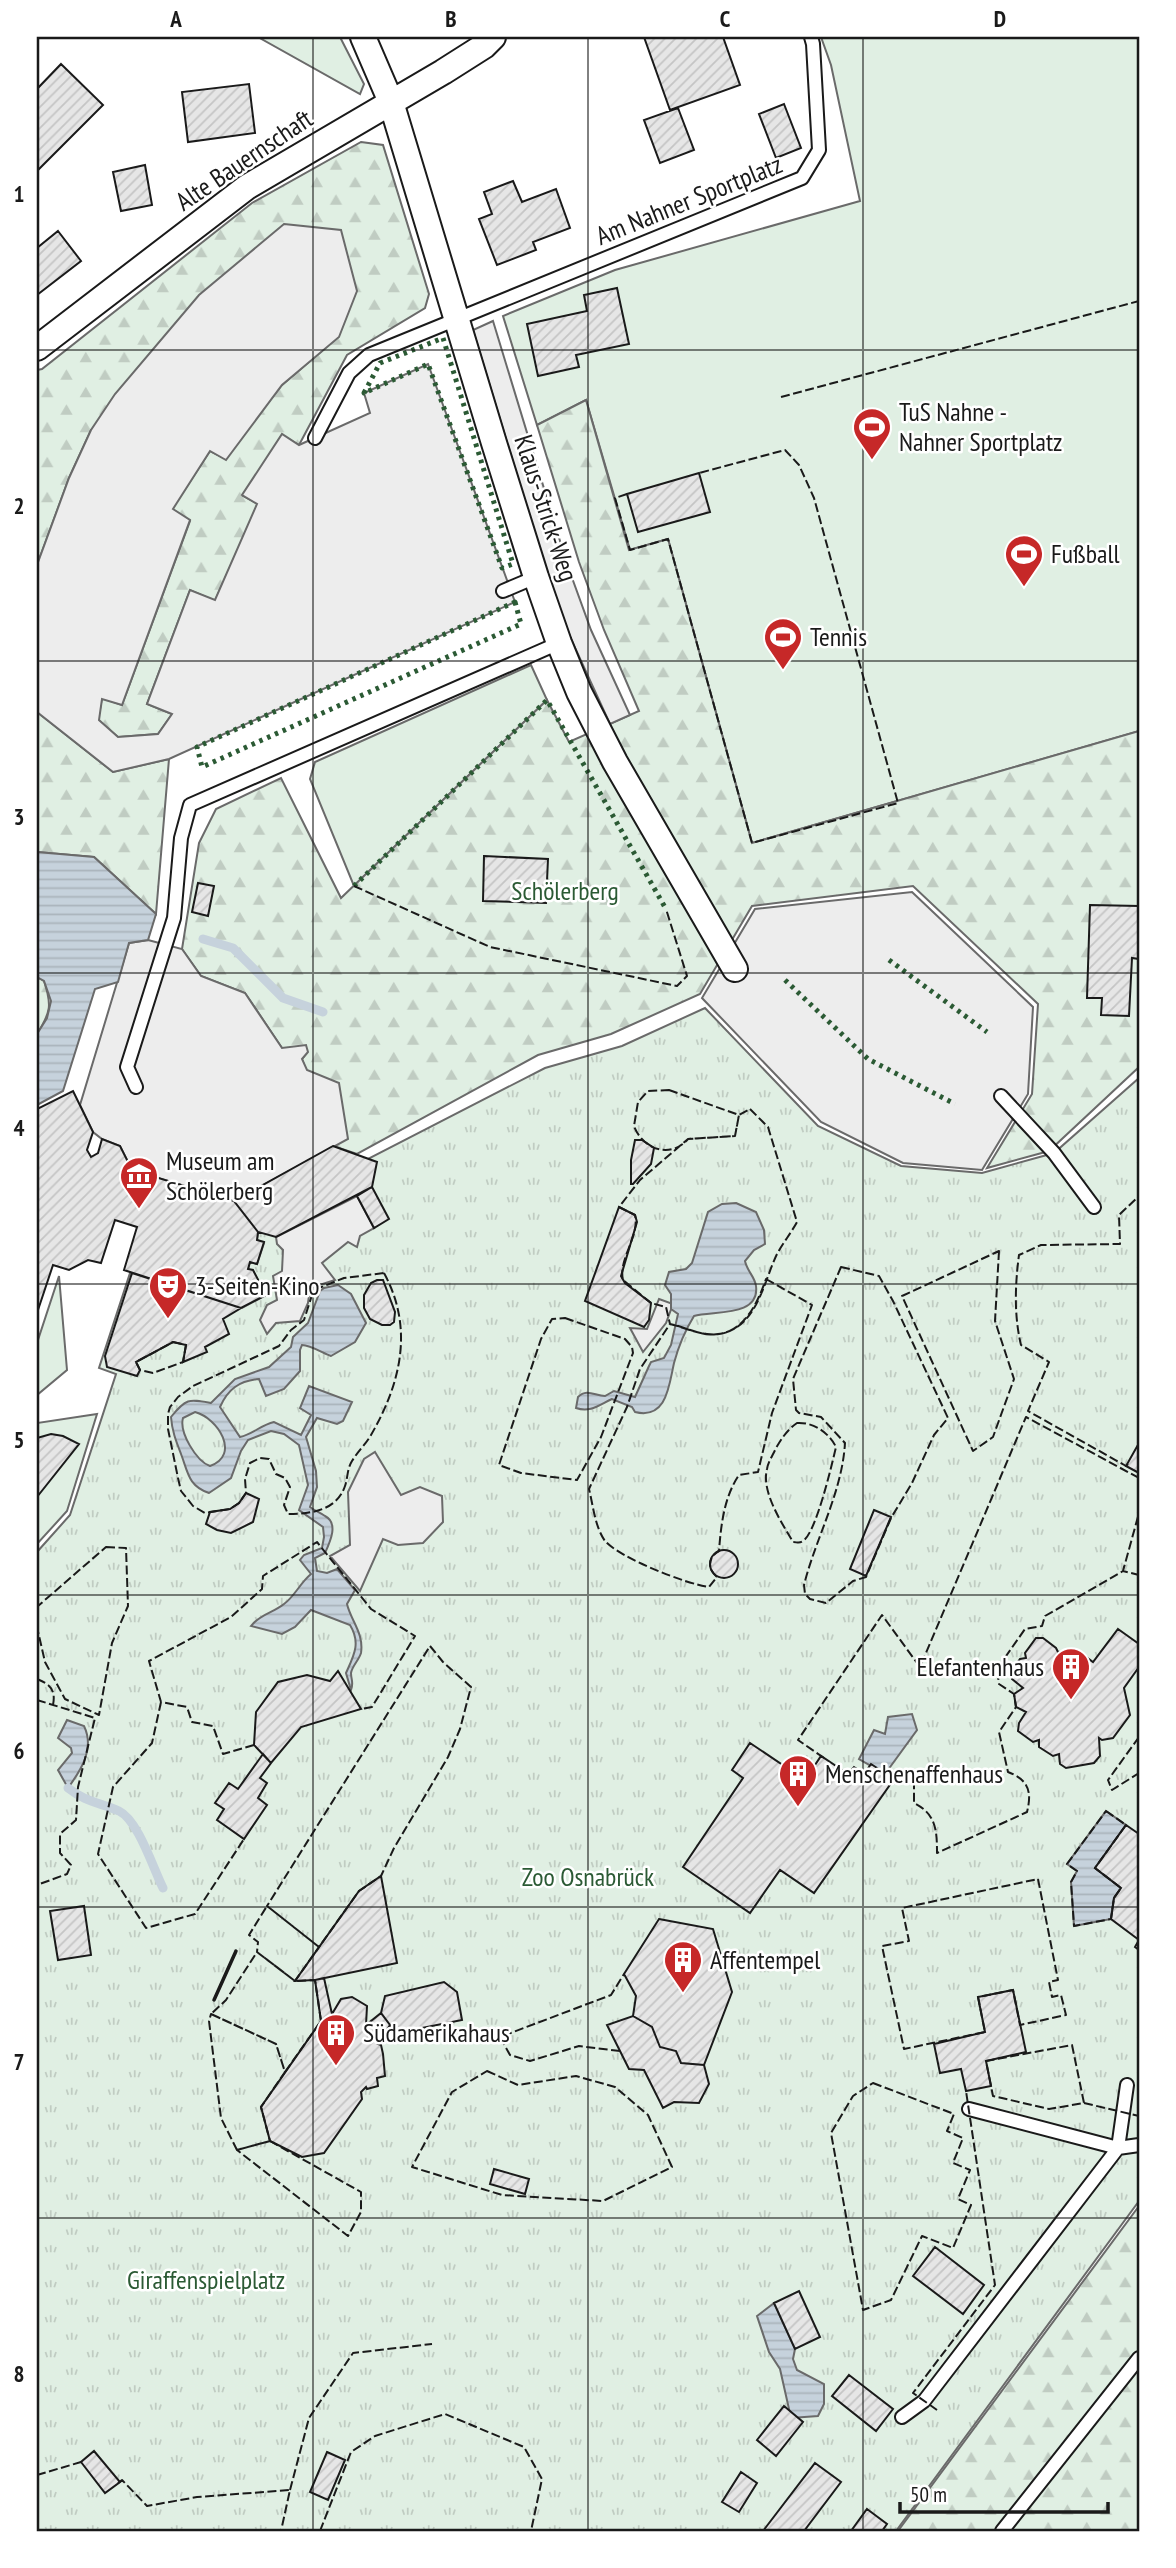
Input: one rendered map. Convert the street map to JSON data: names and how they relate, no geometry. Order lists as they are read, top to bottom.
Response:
{
  "streets": {
    "street": ["Alte Bauernschaft", "Klaus-Strick-Weg"],
    "lane": ["Am Nahner Sportplatz"]
  },
  "crossings": [
    ["Alte Bauernschaft", "Klaus-Strick-Weg"],
    ["Am Nahner Sportplatz", "Klaus-Strick-Weg"]
  ],
  "parks": ["Schölerberg", "Zoo Osnabrück", "Giraffenspielplatz"],
  "places": {
    "sports": ["TuS Nahne - Nahner Sportplatz", "Fußball", "Tennis"],
    "museum": ["Museum am Schölerberg"],
    "theatre": ["3-Seiten-Kino"],
    "building": [
      "Elefantenhaus",
      "Menschenaffenhaus",
      "Affentempel",
      "Südamerikahaus"
    ]
  },
  "scale_bar": "50 m",
  "grid": {
    "columns": [
      "A",
      "B",
      "C",
      "D"
    ],
    "rows": [
      "1",
      "2",
      "3",
      "4",
      "5",
      "6",
      "7",
      "8"
    ]
  }
}
